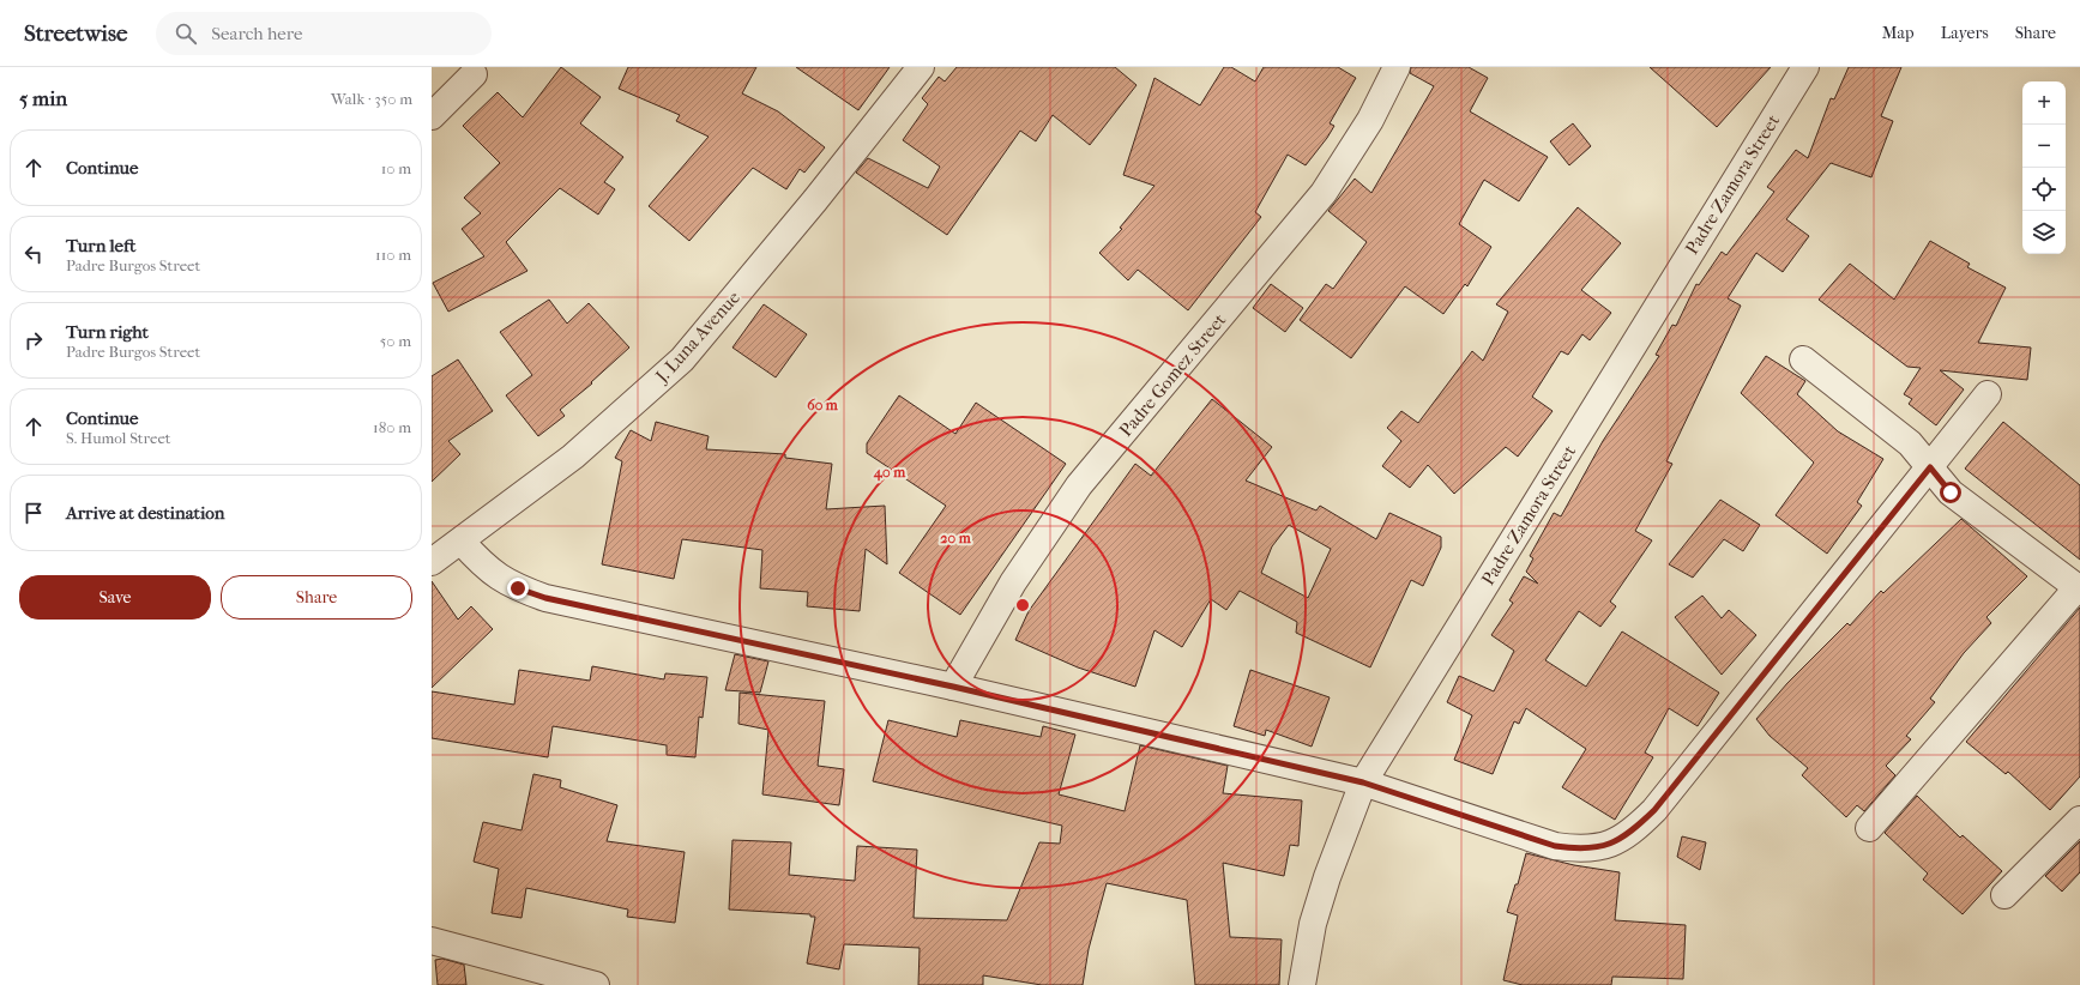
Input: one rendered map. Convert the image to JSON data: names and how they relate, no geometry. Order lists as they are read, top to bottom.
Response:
{
  "streets": {
    "street": ["Padre Zamora Street", "J. Luna Avenue", "Padre Gomez Street"]
  },
  "page": {
    "header": "Streetwise",
    "search": "Search here",
    "nav": ["Map", "Layers", "Share"],
    "heading": ["5 min", "Walk · 350 m"],
    "map_buttons": ["+", "−"],
    "list": [
      ["Continue", "10 m"],
      ["Turn left", "Padre Burgos Street", "110 m"],
      ["Turn right", "Padre Burgos Street", "50 m"],
      ["Continue", "S. Humol Street", "180 m"],
      "Arrive at destination"
    ],
    "buttons": ["Save", "Share"]
  },
  "rings": ["60 m", "40 m", "20 m"]
}
